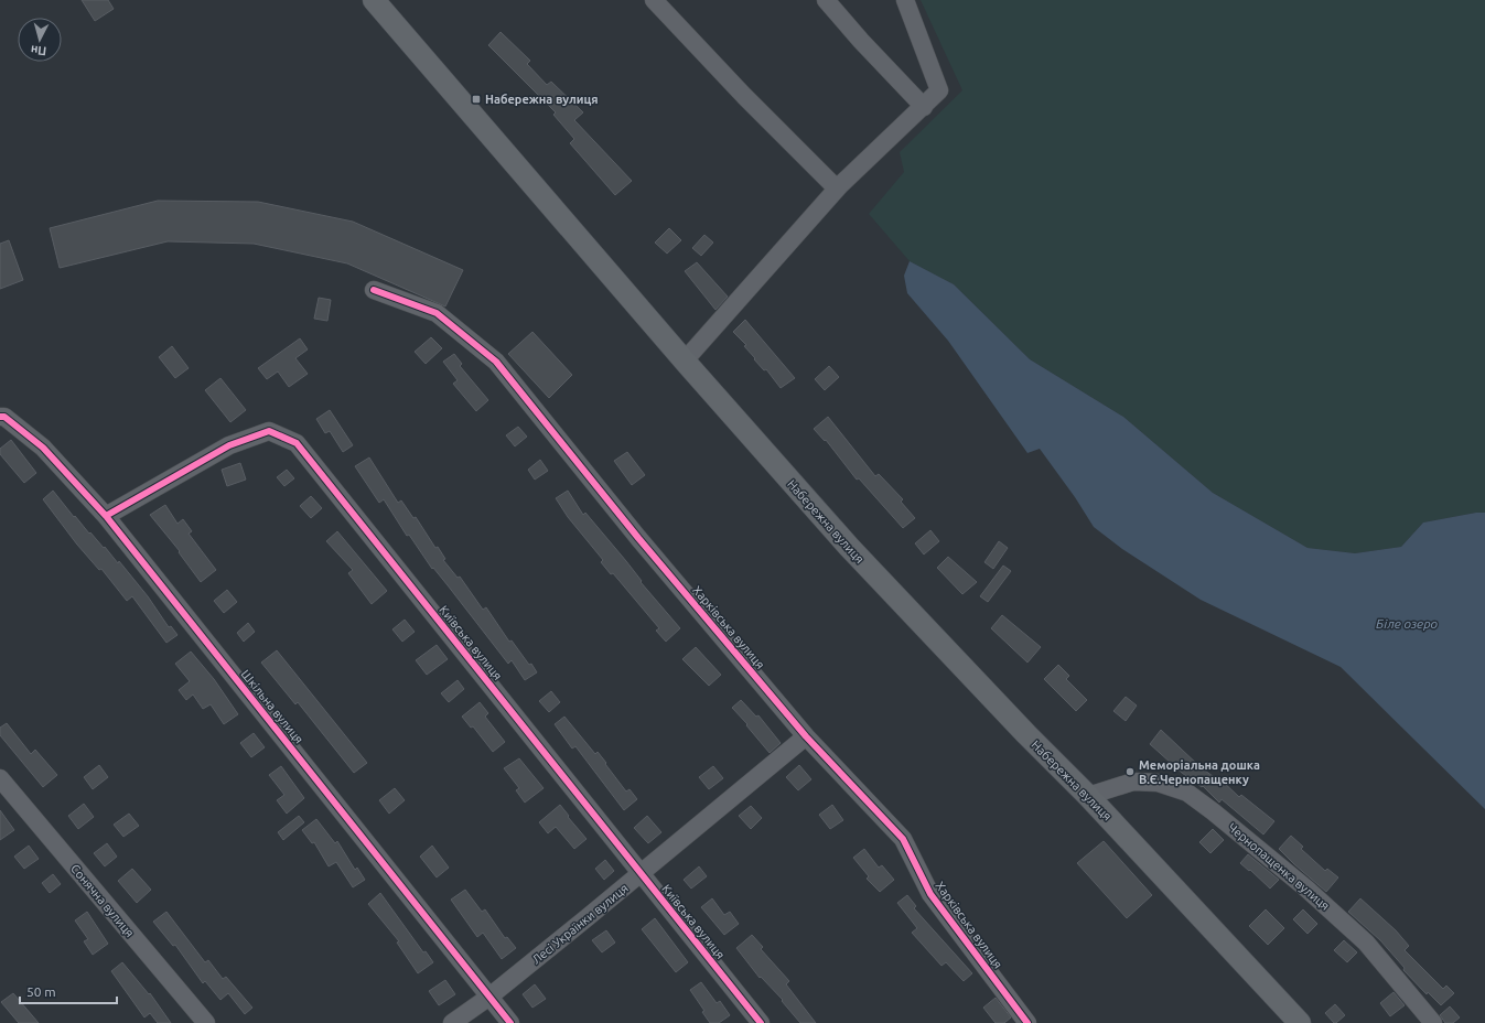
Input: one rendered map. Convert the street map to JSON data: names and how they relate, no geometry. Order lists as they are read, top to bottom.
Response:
{
  "streets": {
    "main road": ["Набережна вулиця"],
    "street": [
      "Харківська вулиця",
      "Київська вулиця",
      "Шкільна вулиця",
      "Чернопащенка вулиця",
      "Сонячна вулиця",
      "Лесі Українки вулиця"
    ]
  },
  "crossings": [
    ["Набережна вулиця", "Чернопащенка вулиця"],
    ["Харківська вулиця", "Лесі Українки вулиця"],
    ["Київська вулиця", "Шкільна вулиця"],
    ["Київська вулиця", "Лесі Українки вулиця"],
    ["Шкільна вулиця", "Лесі Українки вулиця"]
  ],
  "water": ["Біле озеро"],
  "places": {
    "transit": ["Набережна вулиця"],
    "other": ["Меморіальна дошка В.Є.Чернопащенку"]
  },
  "scale_bar": "50 m",
  "north": "bottom"
}
